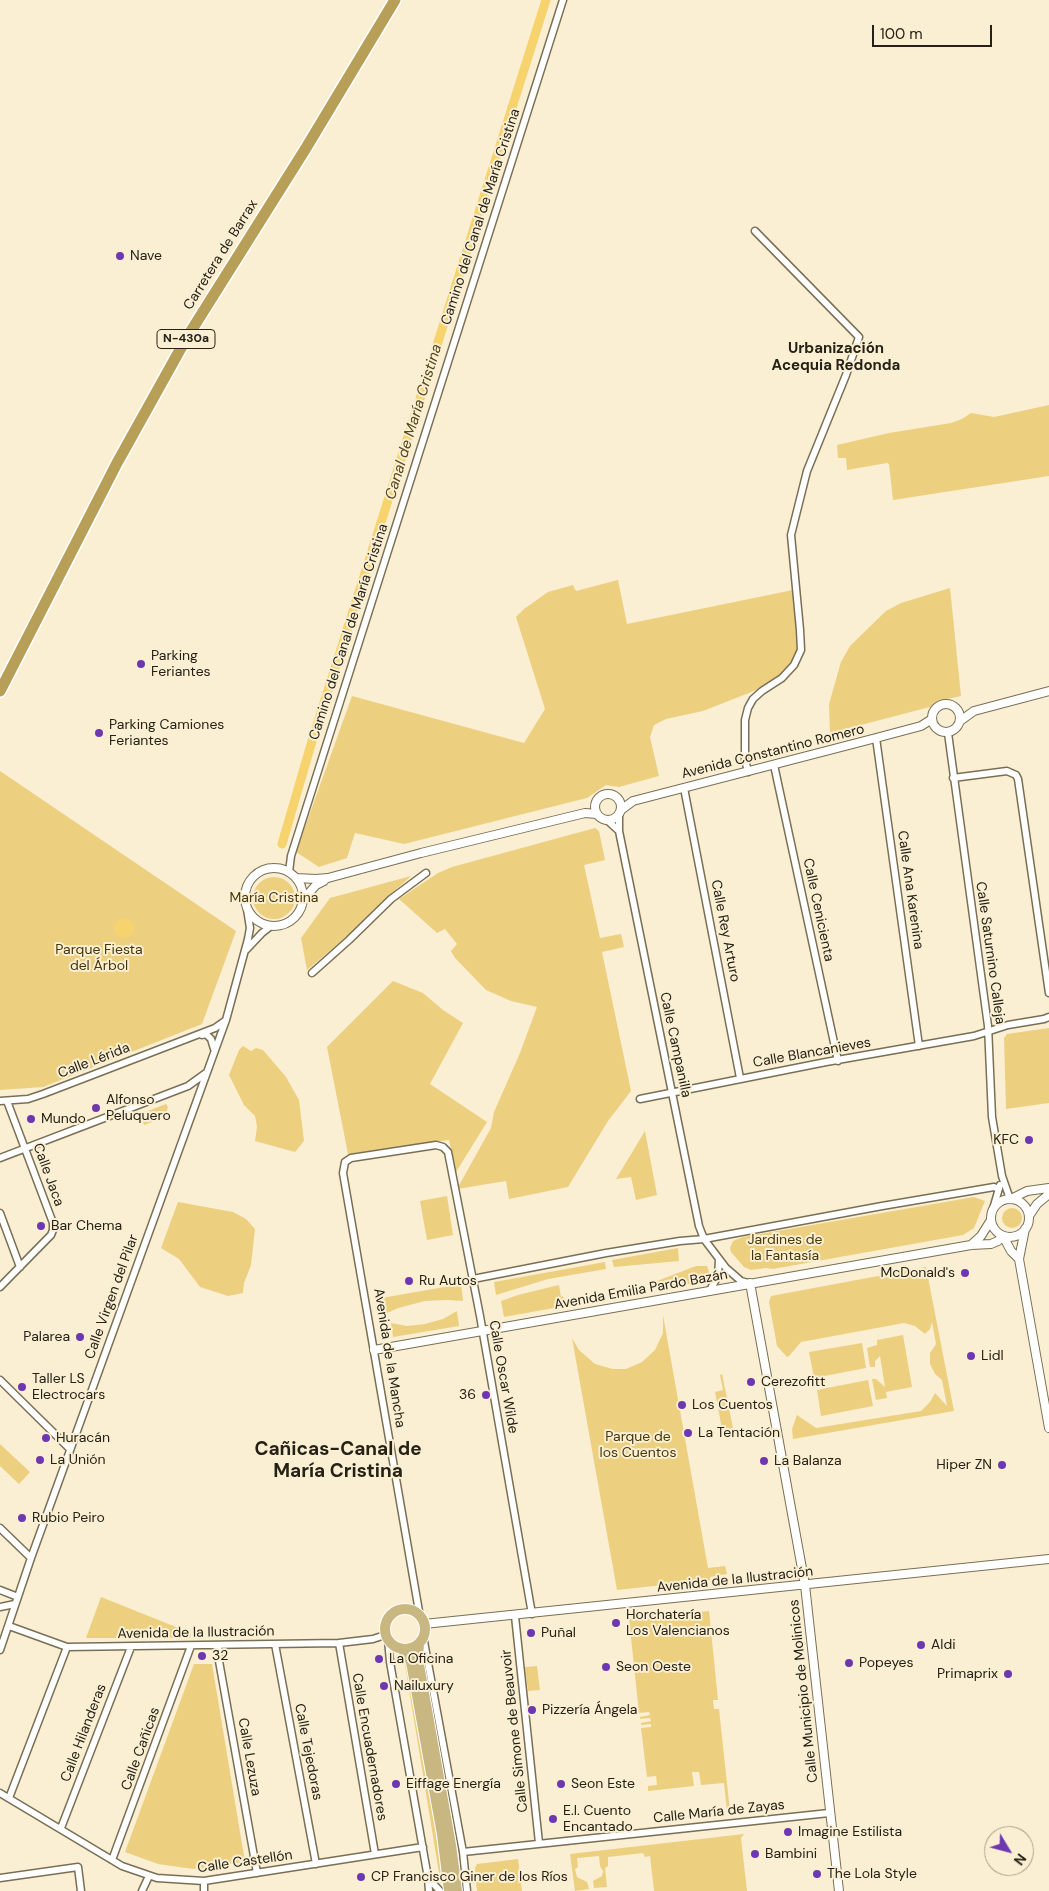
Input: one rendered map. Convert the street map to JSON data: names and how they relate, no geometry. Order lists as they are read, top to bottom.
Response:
{
  "streets": {
    "highway": ["Carretera de Barrax", "N-430a"],
    "street": [
      "Camino del Canal de María Cristina",
      "Avenida Constantino Romero",
      "Calle Ana Karenina",
      "Calle Cenicienta",
      "Calle Rey Arturo",
      "Calle Saturnino Calleja",
      "Calle Campanilla",
      "Calle Blancanieves",
      "Calle Lérida",
      "Calle Jaca",
      "Avenida Emilia Pardo Bazán",
      "Calle Virgen del Pilar",
      "Avenida de la Mancha",
      "Calle Oscar Wilde",
      "Avenida de la Ilustración",
      "Calle Municipio de Molinicos",
      "Calle Simone de Beauvoir",
      "Calle Hilanderas",
      "Calle Encuadernadores",
      "Calle Cañicas",
      "Calle Tejedoras",
      "Calle Lezuza",
      "Calle María de Zayas",
      "Calle Castellón"
    ]
  },
  "crossings": [
    ["Camino del Canal de María Cristina", "Calle Virgen del Pilar"],
    ["Avenida Constantino Romero", "Calle Ana Karenina"],
    ["Avenida Constantino Romero", "Calle Cenicienta"],
    ["Avenida Constantino Romero", "Calle Rey Arturo"],
    ["Avenida Constantino Romero", "Calle Saturnino Calleja"],
    ["Avenida Constantino Romero", "Calle Campanilla"],
    ["Calle Ana Karenina", "Calle Blancanieves"],
    ["Calle Cenicienta", "Calle Blancanieves"],
    ["Calle Rey Arturo", "Calle Blancanieves"],
    ["Calle Saturnino Calleja", "Calle Blancanieves"],
    ["Calle Saturnino Calleja", "Avenida Emilia Pardo Bazán"],
    ["Calle Campanilla", "Calle Blancanieves"],
    ["Calle Campanilla", "Avenida Emilia Pardo Bazán"],
    ["Calle Campanilla", "Calle Municipio de Molinicos"],
    ["Calle Lérida", "Calle Jaca"],
    ["Calle Lérida", "Calle Virgen del Pilar"],
    ["Avenida Emilia Pardo Bazán", "Avenida de la Mancha"],
    ["Avenida Emilia Pardo Bazán", "Calle Oscar Wilde"],
    ["Avenida Emilia Pardo Bazán", "Calle Municipio de Molinicos"],
    ["Calle Virgen del Pilar", "Avenida de la Ilustración"],
    ["Avenida de la Mancha", "Calle Oscar Wilde"],
    ["Avenida de la Mancha", "Avenida de la Ilustración"],
    ["Calle Oscar Wilde", "Avenida de la Ilustración"],
    ["Avenida de la Ilustración", "Calle Municipio de Molinicos"],
    ["Avenida de la Ilustración", "Calle Simone de Beauvoir"],
    ["Avenida de la Ilustración", "Calle Hilanderas"],
    ["Avenida de la Ilustración", "Calle Encuadernadores"],
    ["Avenida de la Ilustración", "Calle Cañicas"],
    ["Avenida de la Ilustración", "Calle Tejedoras"],
    ["Avenida de la Ilustración", "Calle Lezuza"],
    ["Calle Municipio de Molinicos", "Calle María de Zayas"],
    ["Calle Simone de Beauvoir", "Calle María de Zayas"],
    ["Calle Hilanderas", "Calle Castellón"],
    ["Calle Encuadernadores", "Calle Castellón"],
    ["Calle Cañicas", "Calle Castellón"],
    ["Calle Tejedoras", "Calle Castellón"],
    ["Calle Lezuza", "Calle Castellón"]
  ],
  "districts": ["Urbanización Acequia Redonda", "Cañicas-Canal de María Cristina"],
  "water": ["Canal de María Cristina"],
  "parks": [
    "María Cristina",
    "Parque Fiesta del Árbol",
    "Jardines de la Fantasía",
    "Parque de los Cuentos"
  ],
  "places": [
    "Nave",
    "Parking Feriantes",
    "Parking Camiones Feriantes",
    "Alfonso Peluquero",
    "Mundo",
    "KFC",
    "Bar Chema",
    "McDonald's",
    "Ru Autos",
    "Palarea",
    "Lidl",
    "Cerezofitt",
    "Taller LS Electrocars",
    "36",
    "Los Cuentos",
    "La Tentación",
    "Huracán",
    "La Unión",
    "La Balanza",
    "Hiper ZN",
    "Rubio Peiro",
    "Horchatería Los Valencianos",
    "Puñal",
    "Aldi",
    "32",
    "La Oficina",
    "Popeyes",
    "Seon Oeste",
    "Primaprix",
    "Nailuxury",
    "Pizzería Ángela",
    "Eiffage Energía",
    "Seon Este",
    "E.I. Cuento Encantado",
    "Imagine Estilista",
    "Bambini",
    "The Lola Style",
    "CP Francisco Giner de los Ríos"
  ],
  "scale_bar": "100 m",
  "north": "bottom right"
}
